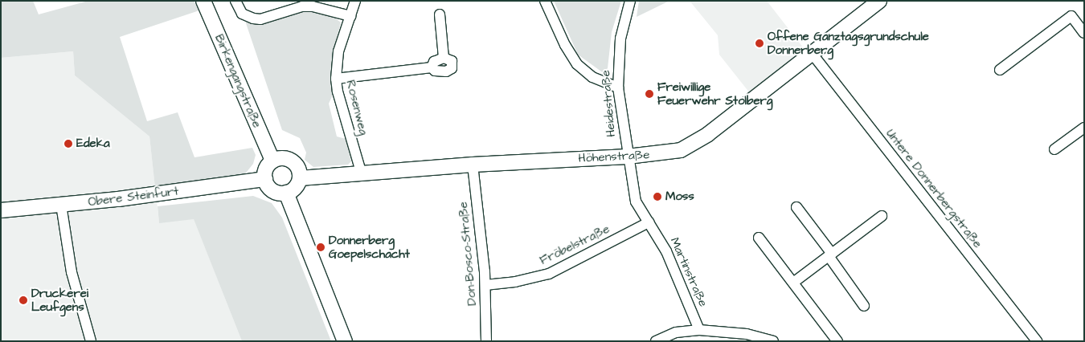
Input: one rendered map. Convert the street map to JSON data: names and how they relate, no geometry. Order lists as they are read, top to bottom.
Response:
{
  "streets": {
    "street": [
      "Birkengangstraße",
      "Heidestraße",
      "Rosenweg",
      "Höhenstraße",
      "Untere Donnerbergstraße",
      "Obere Steinfurt",
      "Fröbelstraße",
      "Don-Bosco-Straße",
      "Martinstraße"
    ]
  },
  "crossings": [
    ["Birkengangstraße", "Höhenstraße"],
    ["Birkengangstraße", "Obere Steinfurt"],
    ["Heidestraße", "Höhenstraße"],
    ["Heidestraße", "Martinstraße"],
    ["Rosenweg", "Höhenstraße"],
    ["Höhenstraße", "Untere Donnerbergstraße"],
    ["Höhenstraße", "Obere Steinfurt"],
    ["Höhenstraße", "Don-Bosco-Straße"],
    ["Höhenstraße", "Martinstraße"],
    ["Fröbelstraße", "Don-Bosco-Straße"],
    ["Fröbelstraße", "Martinstraße"]
  ],
  "places": [
    "Offene Ganztagsgrundschule Donnerberg",
    "Freiwillige Feuerwehr Stolberg",
    "Edeka",
    "Moss",
    "Donnerberg Goepelschacht",
    "Druckerei Leufgens"
  ]
}
